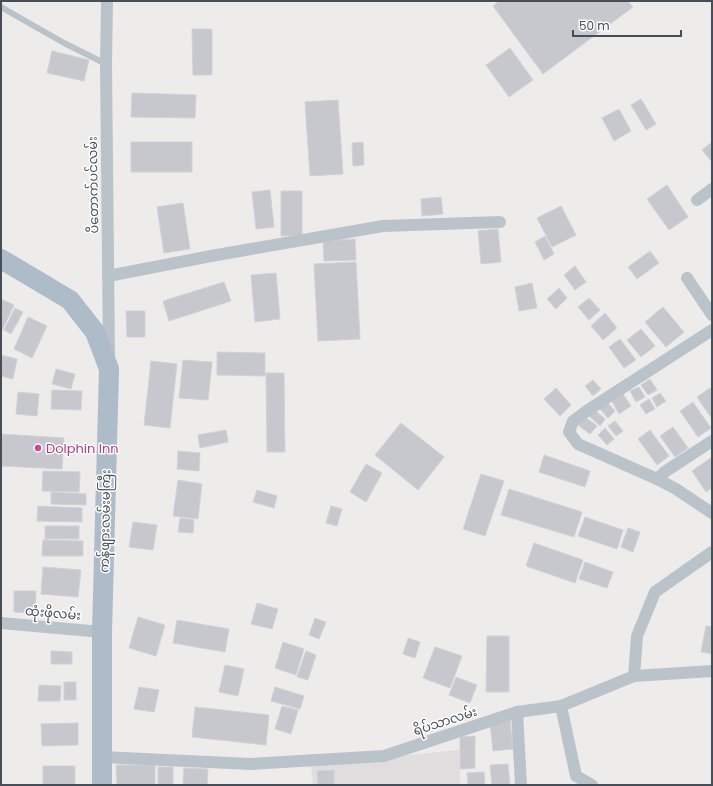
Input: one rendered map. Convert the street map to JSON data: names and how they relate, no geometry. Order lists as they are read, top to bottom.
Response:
{
  "streets": {
    "main road": ["ကန်ဖျားလမ်းမကြီး"],
    "street": ["ပိတောက်ပင်လမ်း", "ထုံးဖိုလမ်း", "ရိပ်သာလမ်း"]
  },
  "crossings": [
    ["ပိတောက်ပင်လမ်း", "ကန်ဖျားလမ်းမကြီး"],
    ["ကန်ဖျားလမ်းမကြီး", "ထုံးဖိုလမ်း"],
    ["ကန်ဖျားလမ်းမကြီး", "ရိပ်သာလမ်း"]
  ],
  "places": ["Dolphin Inn"],
  "scale_bar": "50 m"
}
